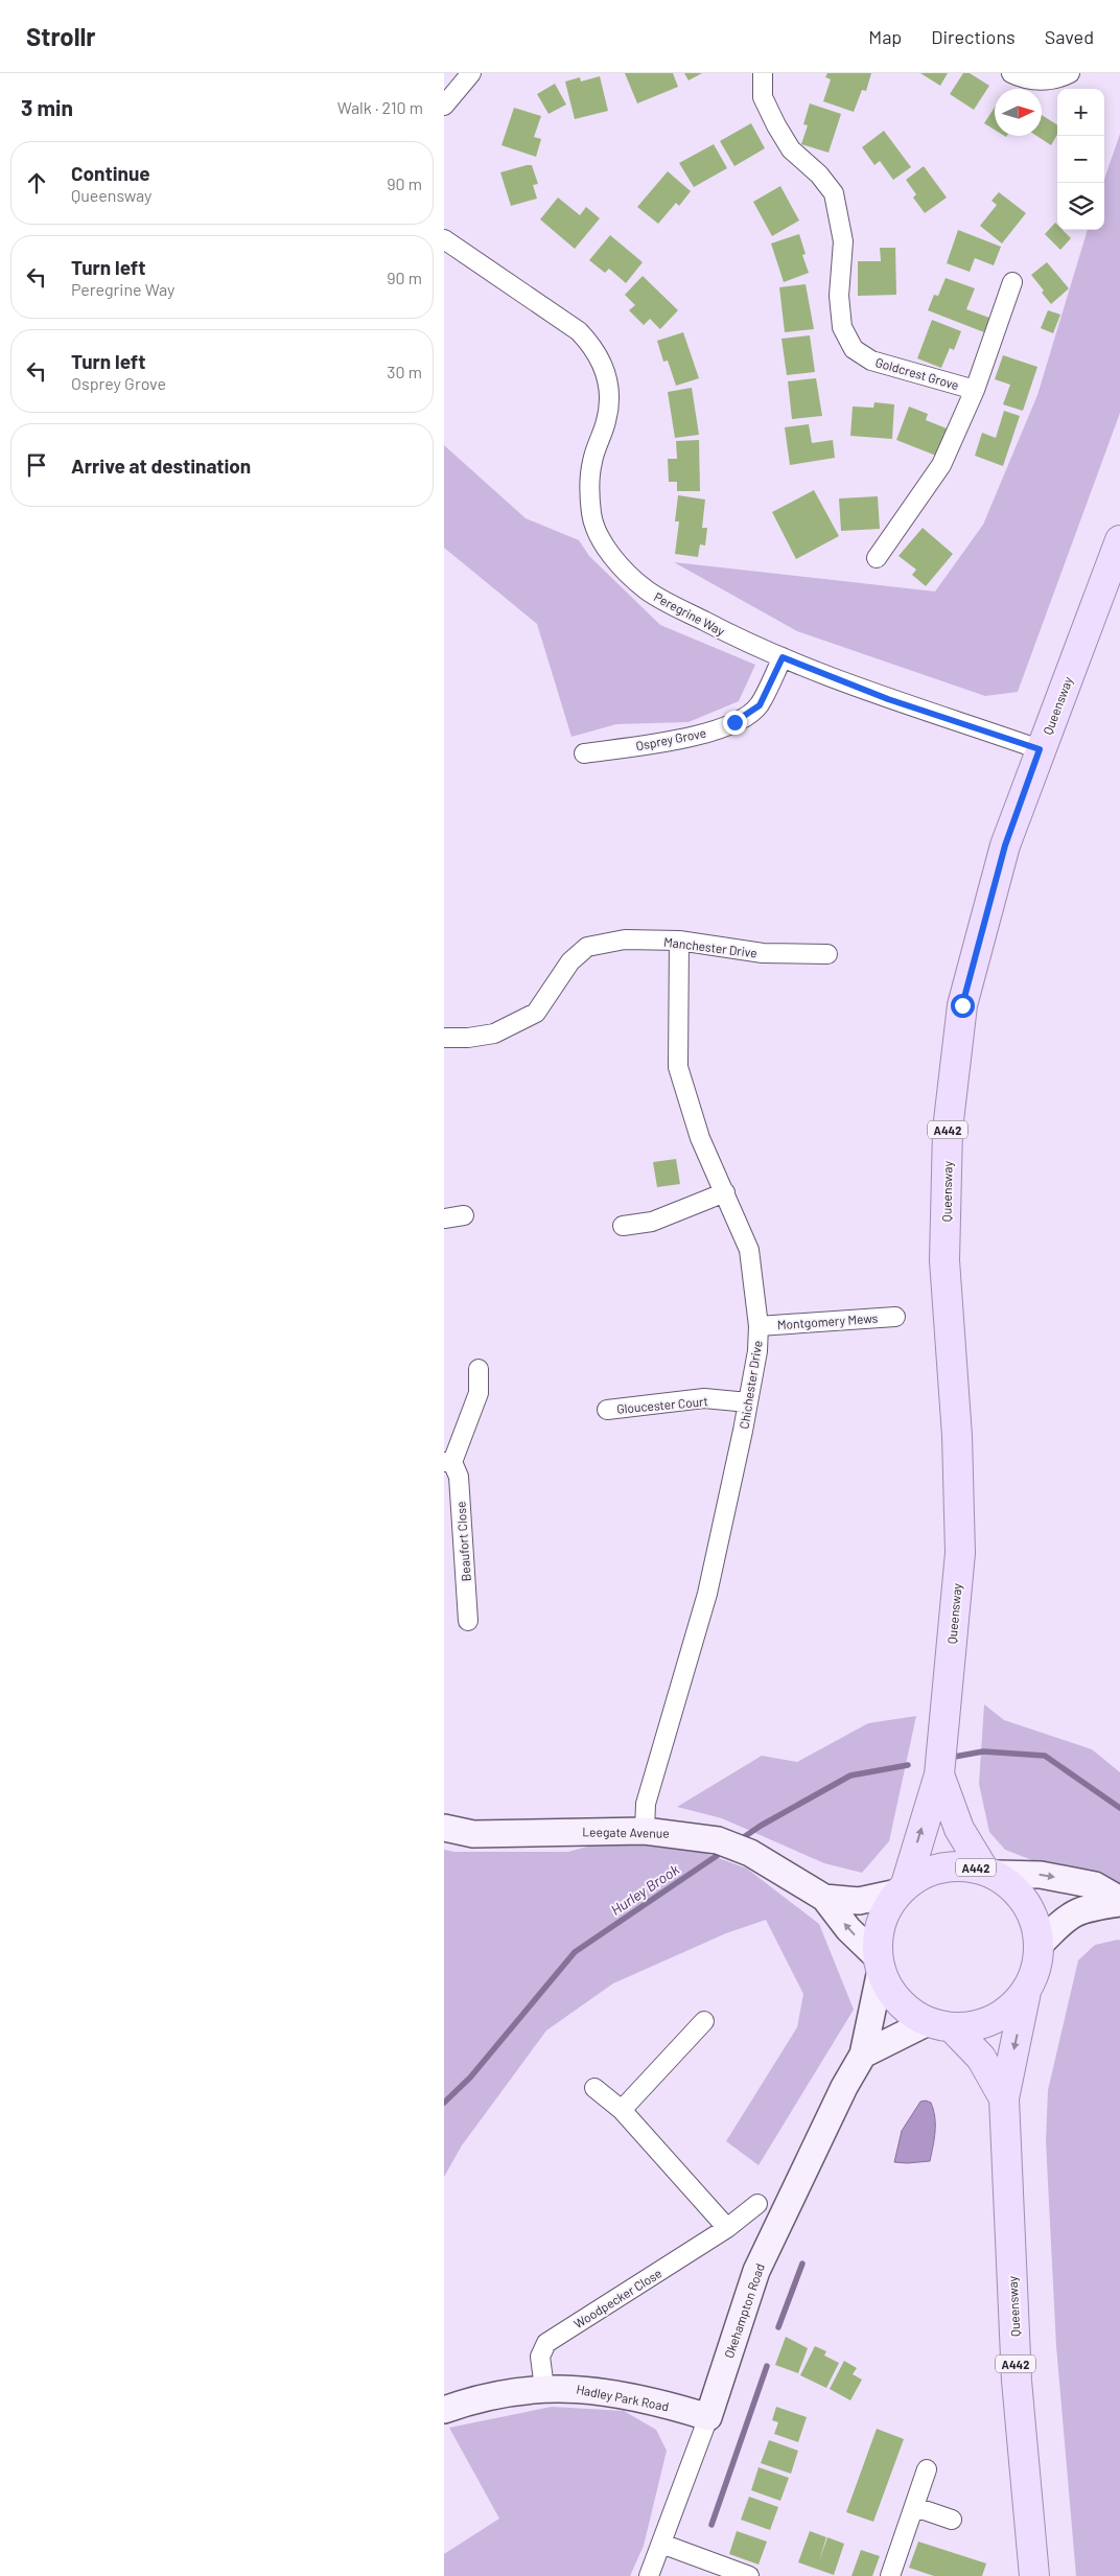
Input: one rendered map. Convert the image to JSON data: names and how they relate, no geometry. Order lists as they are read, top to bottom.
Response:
{
  "streets": {
    "main road": ["Queensway", "A442"],
    "street": [
      "Goldcrest Grove",
      "Peregrine Way",
      "Osprey Grove",
      "Manchester Drive",
      "Montgomery Mews",
      "Chichester Drive",
      "Gloucester Court",
      "Beaufort Close",
      "Leegate Avenue",
      "Woodpecker Close",
      "Okehampton Road",
      "Hadley Park Road"
    ]
  },
  "crossings": [
    ["Peregrine Way", "Queensway"],
    ["Peregrine Way", "Osprey Grove"],
    ["Queensway", "A442"],
    ["Manchester Drive", "Chichester Drive"],
    ["A442", "Leegate Avenue"],
    ["A442", "Okehampton Road"],
    ["Montgomery Mews", "Chichester Drive"],
    ["Chichester Drive", "Gloucester Court"],
    ["Chichester Drive", "Leegate Avenue"],
    ["Leegate Avenue", "Okehampton Road"],
    ["Woodpecker Close", "Hadley Park Road"],
    ["Okehampton Road", "Hadley Park Road"]
  ],
  "water": ["Hurley Brook"],
  "north": "right",
  "page": {
    "header": "Strollr",
    "nav": ["Map", "Directions", "Saved"],
    "heading": ["3 min", "Walk · 210 m"],
    "map_buttons": ["+", "−"],
    "list": [
      ["Continue", "Queensway", "90 m"],
      ["Turn left", "Peregrine Way", "90 m"],
      ["Turn left", "Osprey Grove", "30 m"],
      "Arrive at destination"
    ]
  }
}
